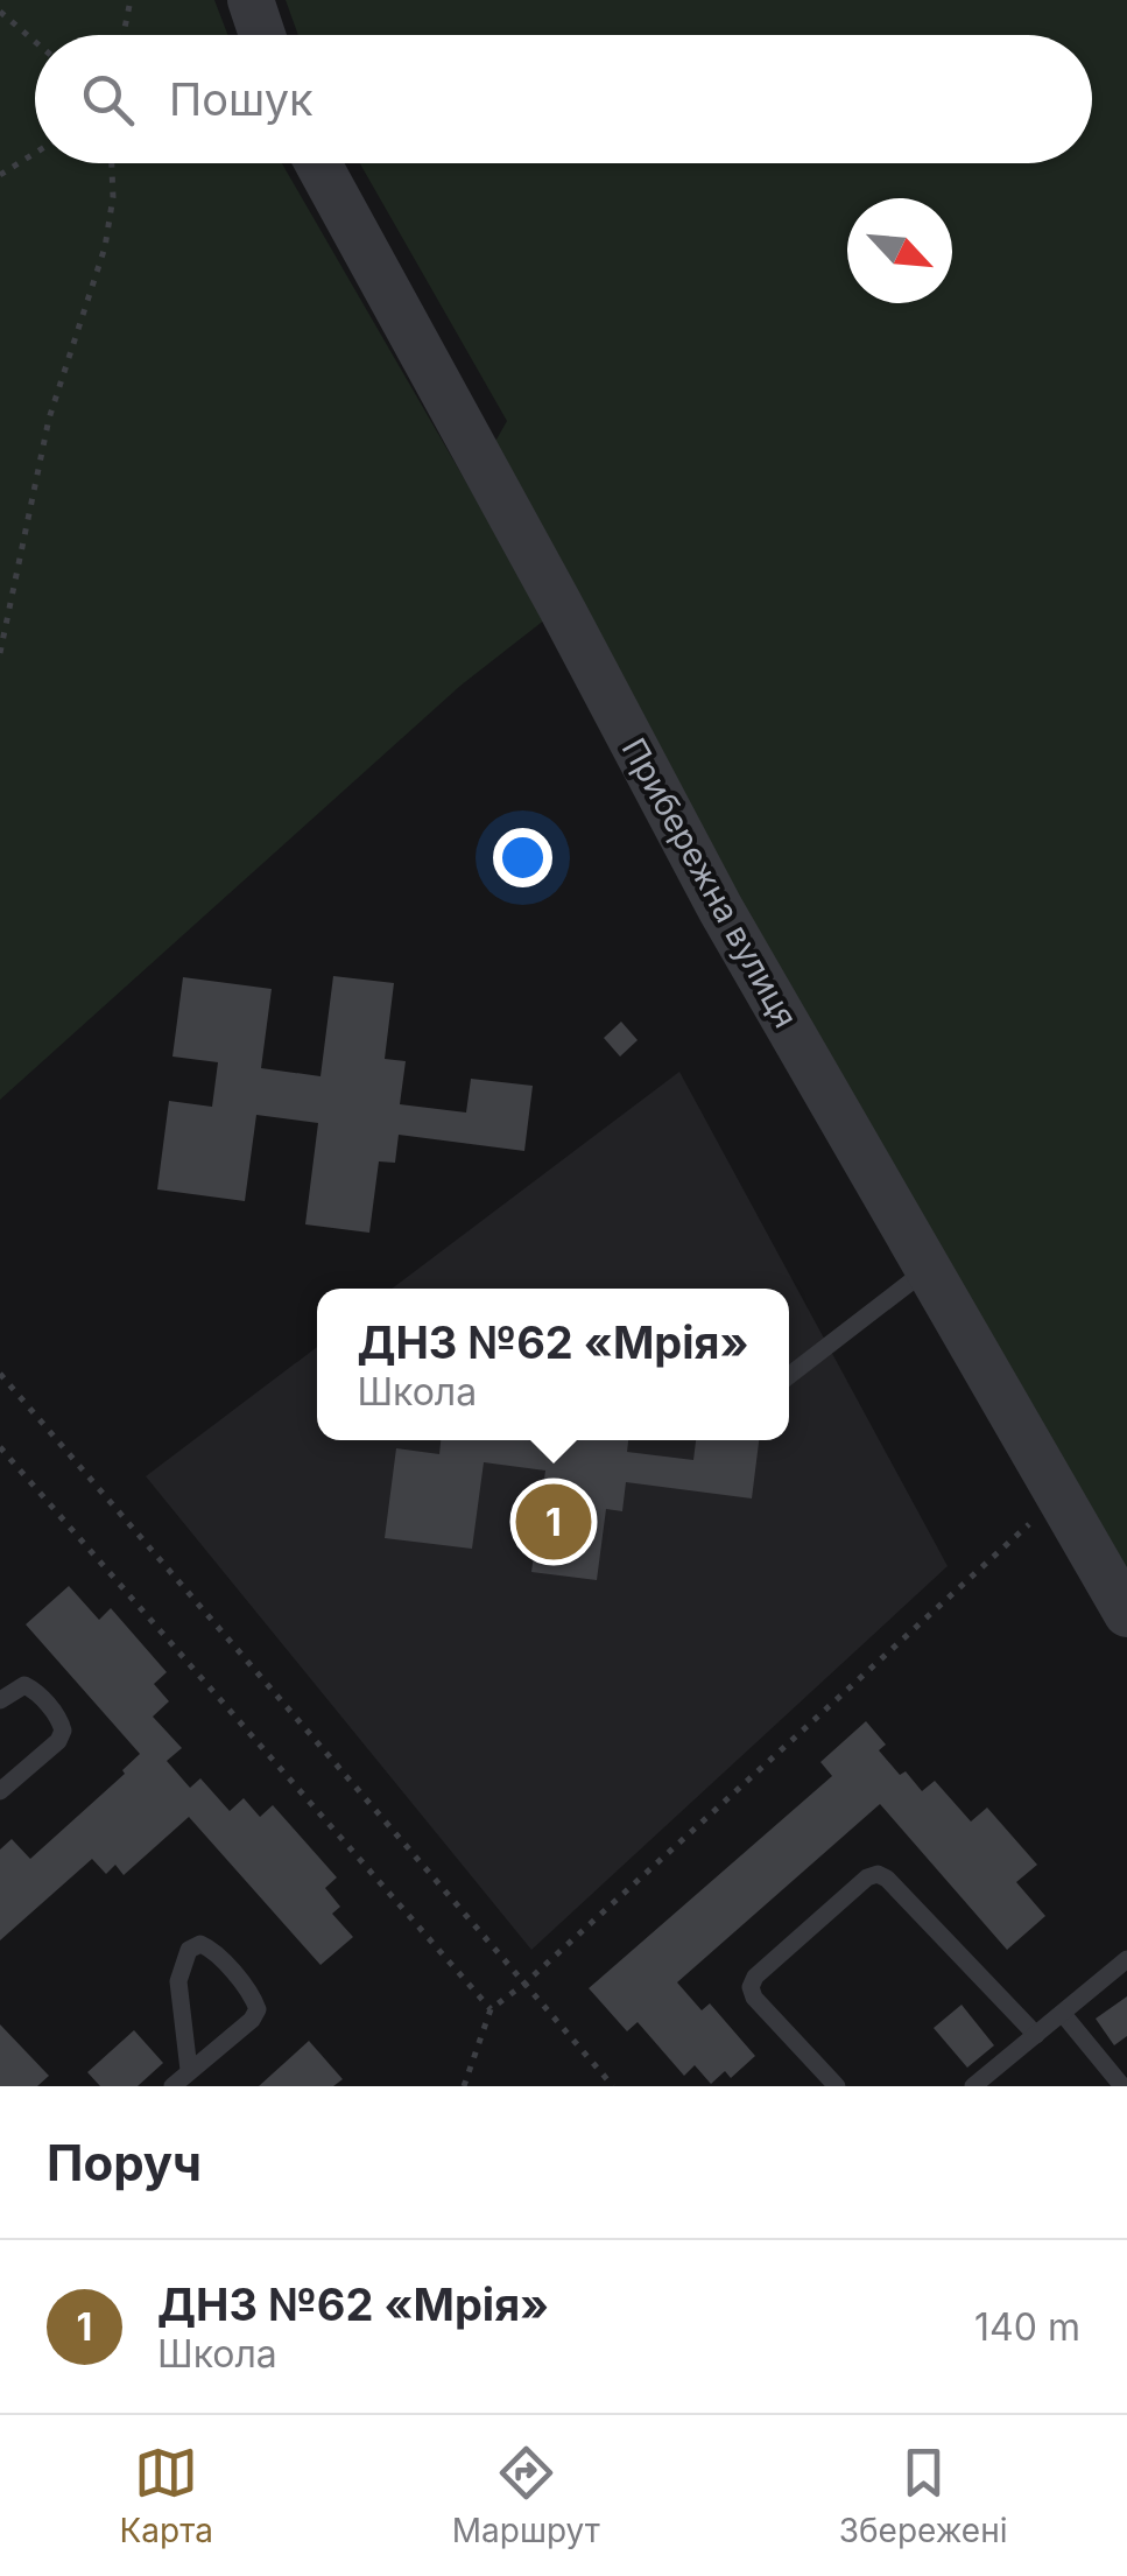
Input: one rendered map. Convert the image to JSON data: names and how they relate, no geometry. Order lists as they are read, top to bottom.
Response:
{
  "streets": {
    "street": ["Прибережна вулиця"]
  },
  "north": "bottom right",
  "page": {
    "search": "Пошук",
    "popup": ["ДНЗ №62 «Мрія»", "Школа"],
    "pins": "1",
    "heading": "Поруч",
    "list": [
      {
        "mark": "1",
        "name": "ДНЗ №62 «Мрія»",
        "note": "Школа",
        "value": "140 m"
      }
    ],
    "nav": ["Карта", "Маршрут", "Збережені"]
  }
}
